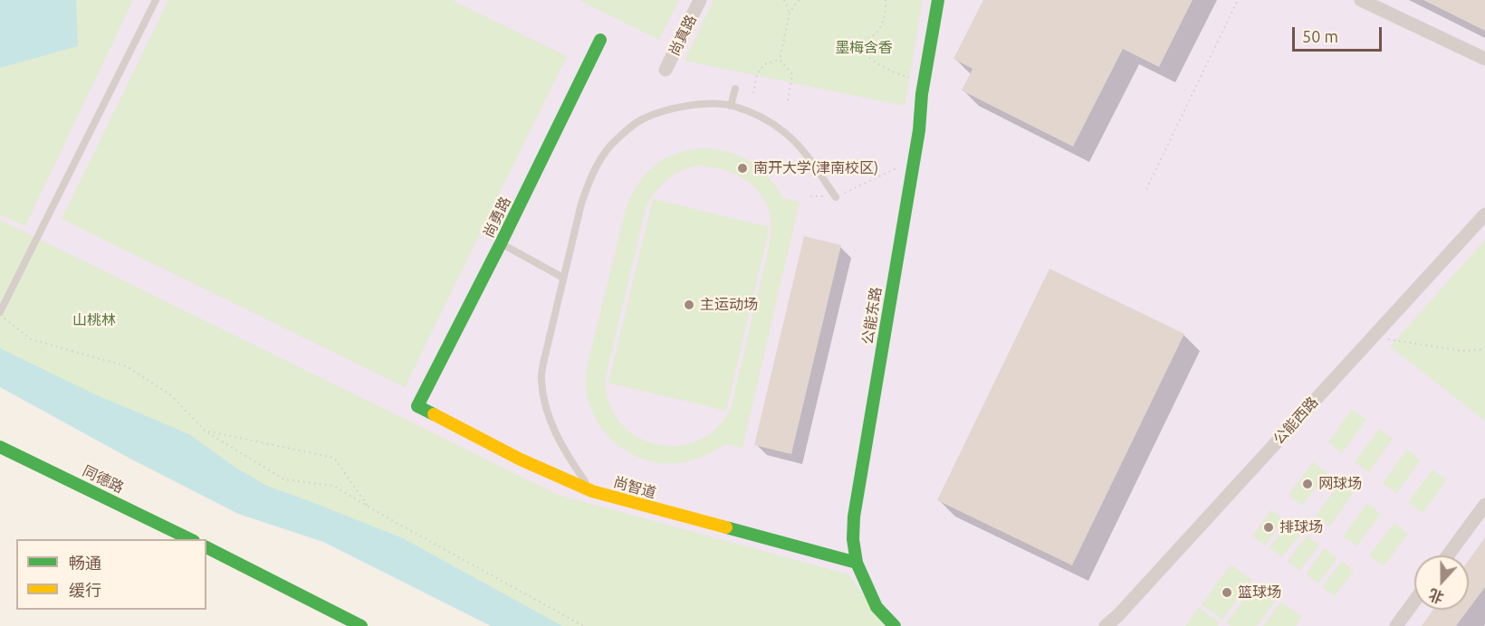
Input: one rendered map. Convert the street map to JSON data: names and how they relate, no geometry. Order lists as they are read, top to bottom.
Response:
{
  "streets": {
    "street": [
      "尚真路",
      "尚勇路",
      "公能东路",
      "公能西路",
      "同德路",
      "尚智道"
    ]
  },
  "crossings": [
    ["尚勇路", "尚智道"],
    ["公能东路", "尚智道"]
  ],
  "parks": ["墨梅含香", "山桃林"],
  "places": [
    "南开大学(津南校区)",
    "主运动场",
    "网球场",
    "排球场",
    "篮球场"
  ],
  "legend": ["畅通", "缓行"],
  "scale_bar": "50 m",
  "north": "bottom"
}
